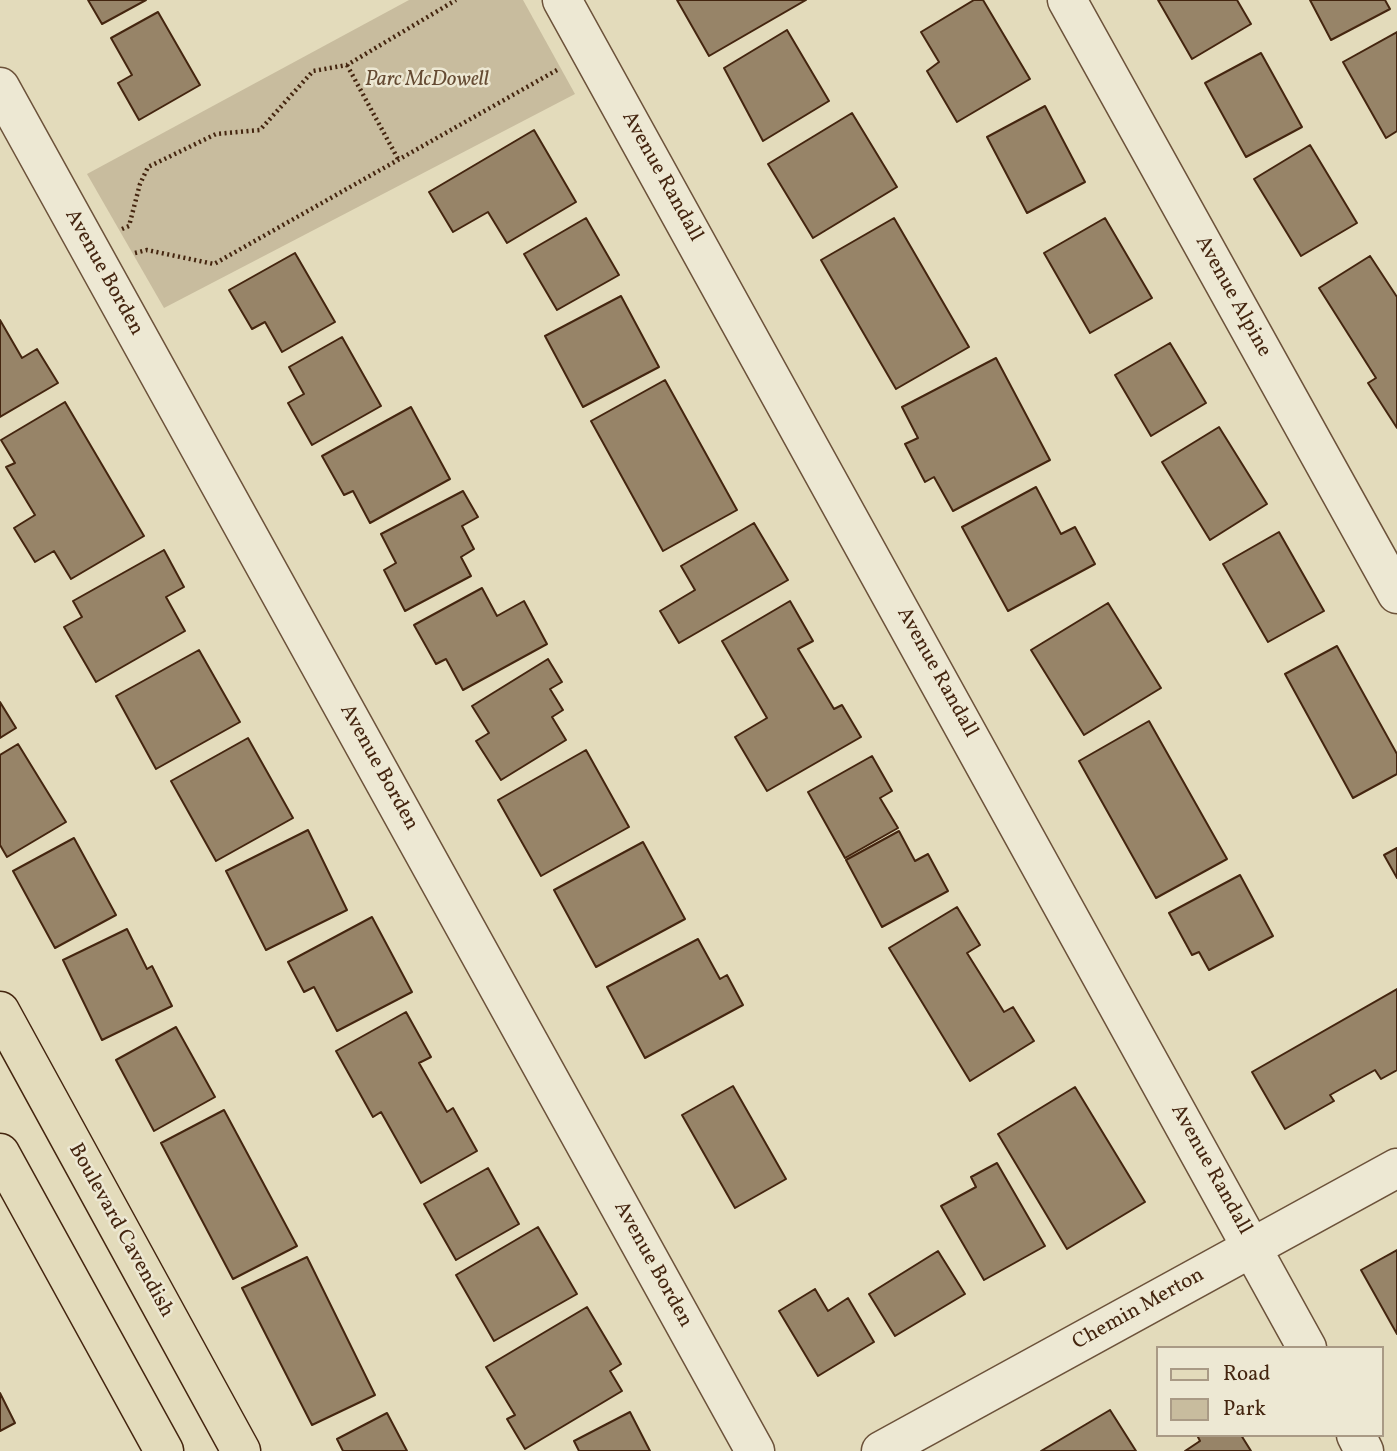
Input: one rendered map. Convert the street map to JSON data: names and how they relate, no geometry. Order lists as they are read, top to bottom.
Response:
{
  "streets": {
    "main road": ["Boulevard Cavendish"],
    "street": [
      "Avenue Randall",
      "Avenue Borden",
      "Avenue Alpine",
      "Chemin Merton"
    ]
  },
  "crossings": [
    ["Avenue Randall", "Chemin Merton"]
  ],
  "parks": ["Parc McDowell"],
  "legend": ["Road", "Park"]
}
